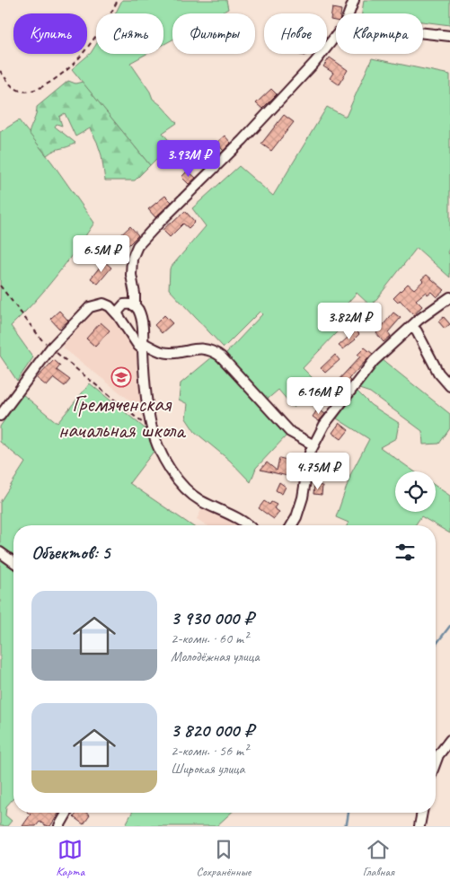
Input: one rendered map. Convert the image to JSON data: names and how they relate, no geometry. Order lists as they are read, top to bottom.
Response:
{
  "places": {
    "school or university": ["Гремяченская начальная школа"]
  },
  "page": {
    "chip": [
      "Купить",
      "Снять",
      "Фильтры",
      "Новое",
      "Квартира"
    ],
    "price": [
      "3.93M ₽",
      "6.5M ₽",
      "3.82M ₽",
      "6.16M ₽",
      "4.75M ₽"
    ],
    "heading": "Объектов: 5",
    "list": [
      {
        "name": "3 930 000 ₽",
        "note": "2-комн. · 60 m² · Молодёжная улица"
      },
      {
        "name": "3 820 000 ₽",
        "note": "2-комн. · 56 m² · Широкая улица"
      }
    ],
    "tabs": ["Карта", "Сохранённые", "Главная"]
  }
}
